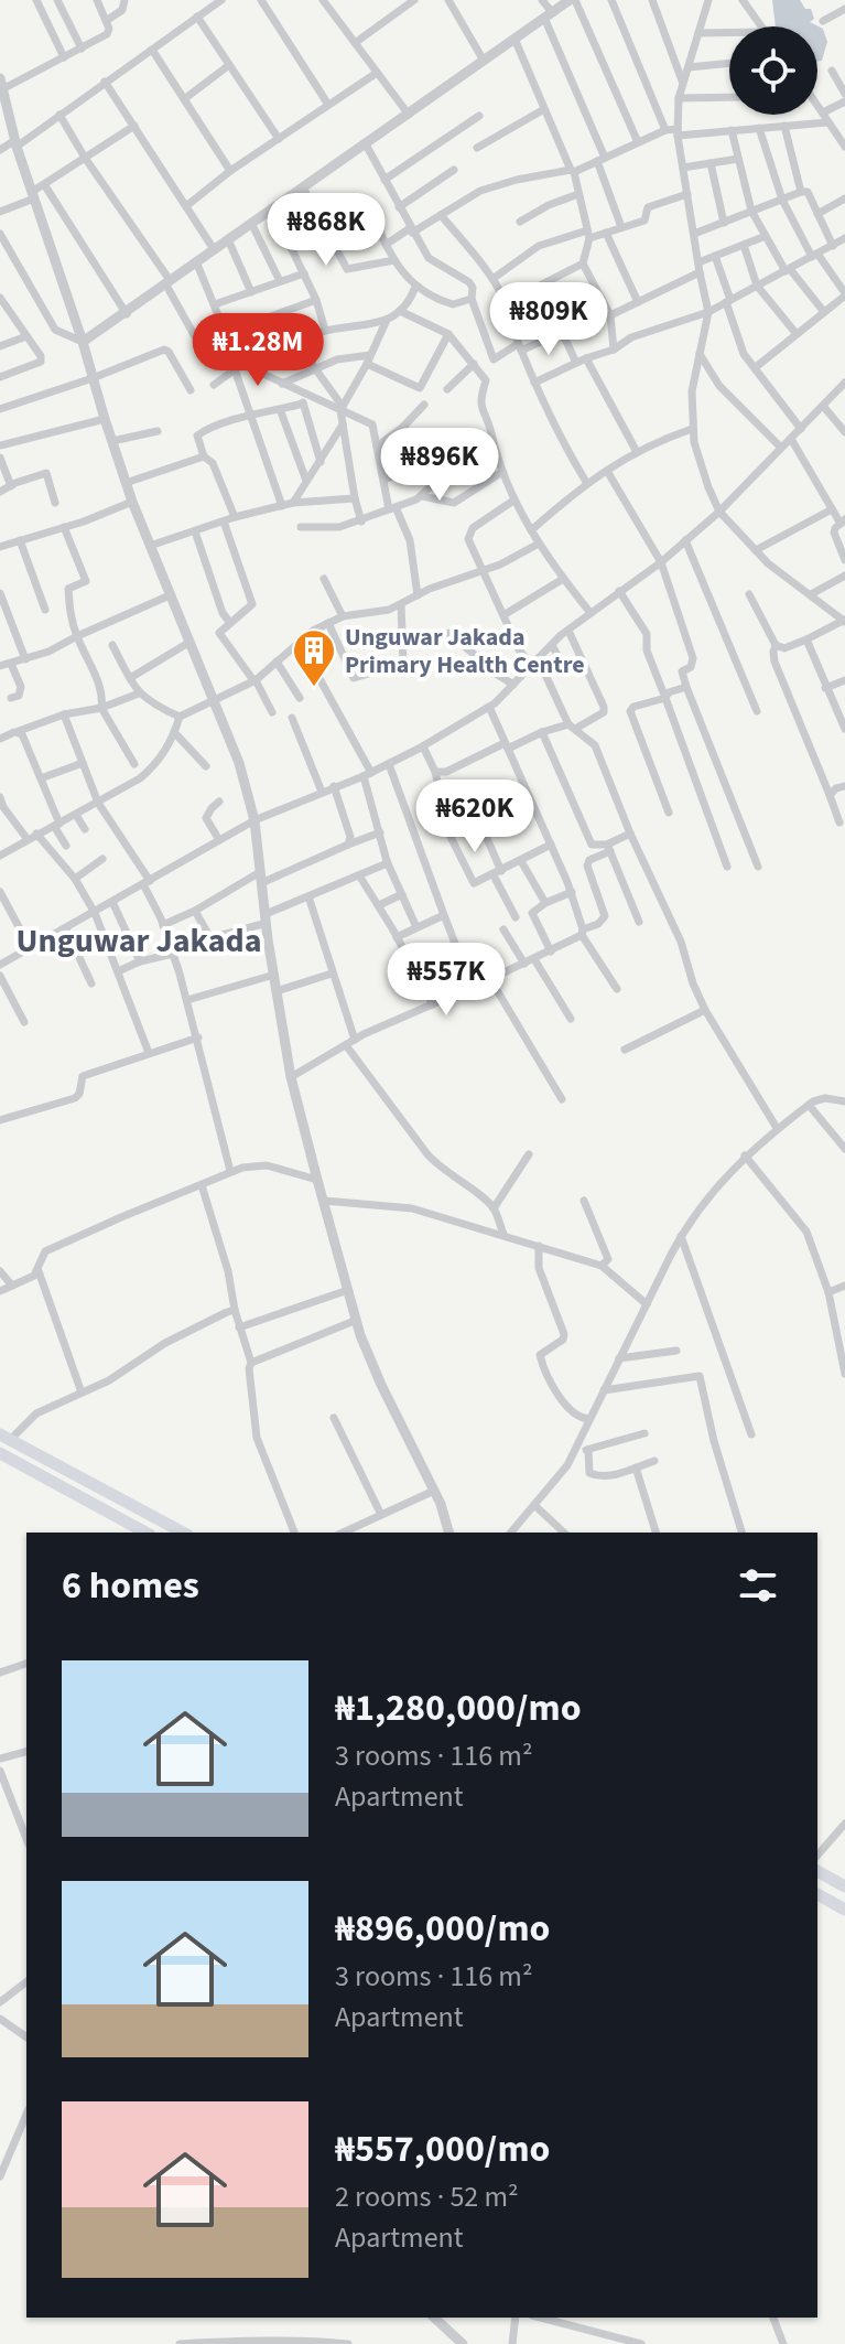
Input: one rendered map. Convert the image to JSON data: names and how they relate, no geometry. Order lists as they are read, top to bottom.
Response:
{
  "districts": ["Unguwar Jakada"],
  "places": {
    "building": ["Unguwar Jakada Primary Health Centre"]
  },
  "page": {
    "price": [
      "₦868K",
      "₦809K",
      "₦1.28M",
      "₦896K",
      "₦620K",
      "₦557K"
    ],
    "heading": "6 homes",
    "list": [
      {
        "name": "₦1,280,000/mo",
        "note": "3 rooms · 116 m² · Apartment"
      },
      {
        "name": "₦896,000/mo",
        "note": "3 rooms · 116 m² · Apartment"
      },
      {
        "name": "₦557,000/mo",
        "note": "2 rooms · 52 m² · Apartment"
      }
    ]
  }
}
